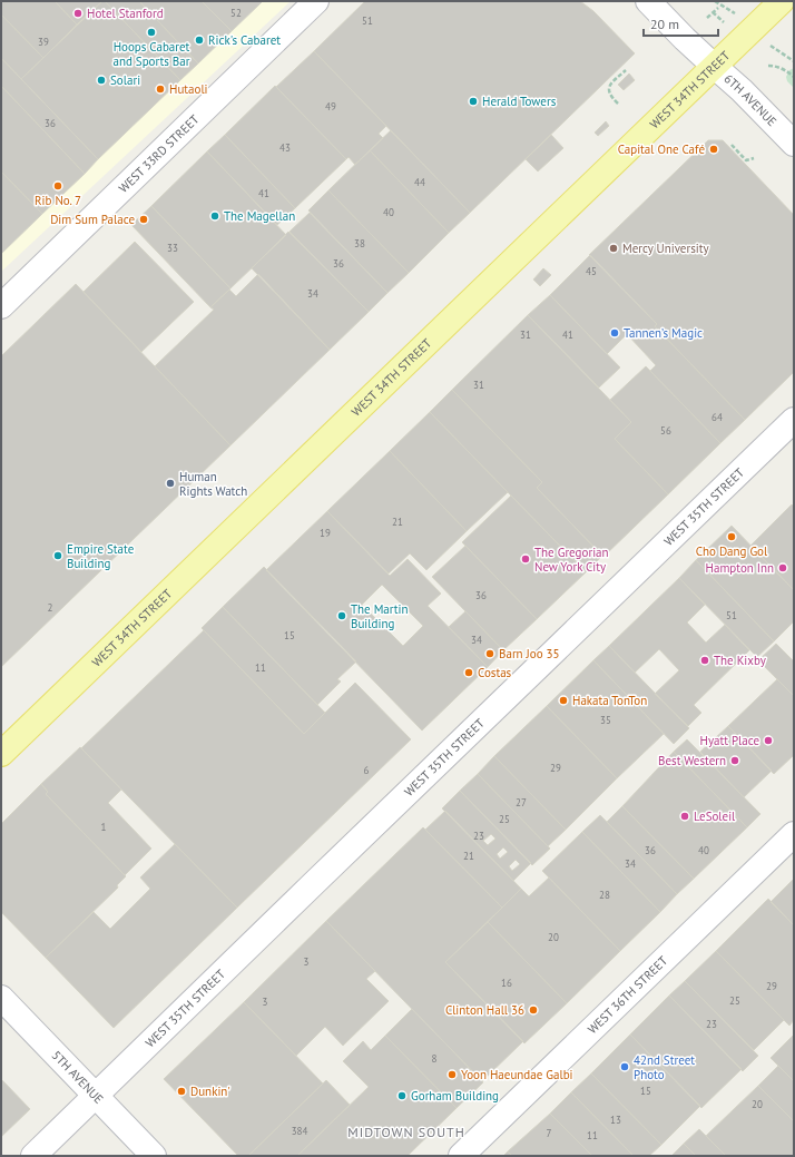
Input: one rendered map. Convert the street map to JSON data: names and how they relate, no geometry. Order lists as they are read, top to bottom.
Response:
{
  "streets": {
    "main road": ["WEST 34TH STREET"],
    "street": [
      "6TH AVENUE",
      "WEST 33RD STREET",
      "WEST 35TH STREET",
      "WEST 36TH STREET",
      "5TH AVENUE"
    ]
  },
  "crossings": [
    ["WEST 34TH STREET", "6TH AVENUE"],
    ["WEST 35TH STREET", "5TH AVENUE"]
  ],
  "districts": ["MIDTOWN SOUTH"],
  "places": [
    "Hotel Stanford",
    "Hoops Cabaret and Sports Bar",
    "Rick's Cabaret",
    "Solari",
    "Hutaoli",
    "Herald Towers",
    "Capital One Café",
    "Rib No. 7",
    "The Magellan",
    "Dim Sum Palace",
    "Mercy University",
    "Tannen’s Magic",
    "Human Rights Watch",
    "Cho Dang Gol",
    "Empire State Building",
    "The Gregorian New York City",
    "Hampton Inn",
    "The Martin Building",
    "Barn Joo 35",
    "The Kixby",
    "Costas",
    "Hakata TonTon",
    "Hyatt Place",
    "Best Western",
    "LeSoleil",
    "Clinton Hall 36",
    "42nd Street Photo",
    "Yoon Haeundae Galbi",
    "Dunkin'",
    "Gorham Building"
  ],
  "house_numbers": [
    "52",
    "51",
    "39",
    "49",
    "36",
    "43",
    "44",
    "41",
    "40",
    "38",
    "33",
    "36",
    "45",
    "34",
    "31",
    "41",
    "31",
    "64",
    "56",
    "21",
    "19",
    "36",
    "2",
    "51",
    "15",
    "34",
    "11",
    "35",
    "29",
    "6",
    "27",
    "25",
    "1",
    "23",
    "36",
    "40",
    "21",
    "34",
    "28",
    "20",
    "3",
    "16",
    "29",
    "25",
    "3",
    "23",
    "8",
    "15",
    "20",
    "13",
    "384",
    "7",
    "11"
  ],
  "scale_bar": "20 m"
}
